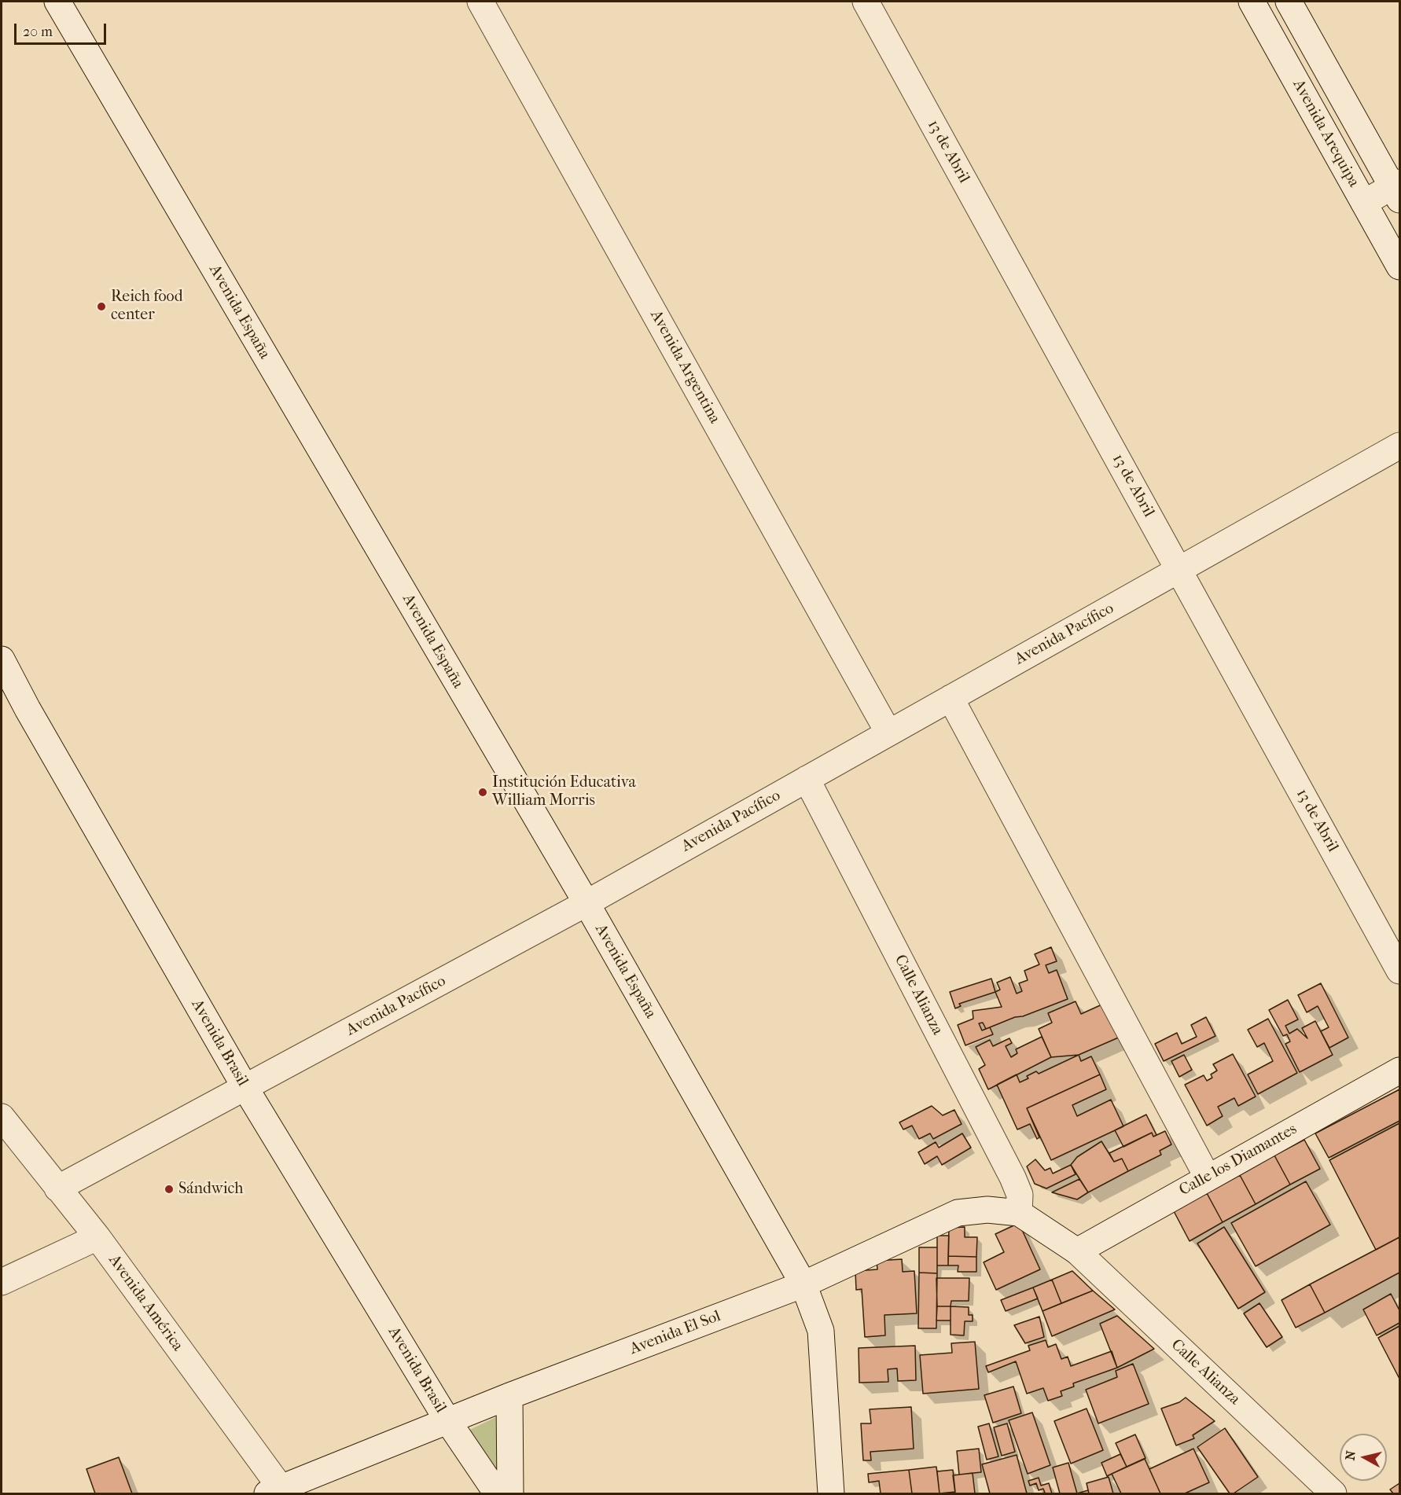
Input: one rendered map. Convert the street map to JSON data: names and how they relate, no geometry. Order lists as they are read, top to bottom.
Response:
{
  "streets": {
    "street": [
      "Avenida Arequipa",
      "13 de Abril",
      "Avenida España",
      "Avenida Argentina",
      "Avenida Pacífico",
      "Calle Alianza",
      "Avenida Brasil",
      "Calle los Diamantes",
      "Avenida América",
      "Avenida El Sol"
    ]
  },
  "crossings": [
    ["13 de Abril", "Avenida Pacífico"],
    ["Avenida España", "Avenida Pacífico"],
    ["Avenida España", "Avenida El Sol"],
    ["Avenida Argentina", "Avenida Pacífico"],
    ["Avenida Pacífico", "Calle Alianza"],
    ["Avenida Pacífico", "Avenida Brasil"],
    ["Avenida Pacífico", "Avenida América"],
    ["Calle Alianza", "Calle los Diamantes"],
    ["Calle Alianza", "Avenida El Sol"],
    ["Avenida Brasil", "Avenida El Sol"],
    ["Calle los Diamantes", "Avenida El Sol"],
    ["Avenida América", "Avenida El Sol"]
  ],
  "places": ["Reich food center", "Institución Educativa William Morris", "Sándwich"],
  "scale_bar": "20 m",
  "north": "left"
}
